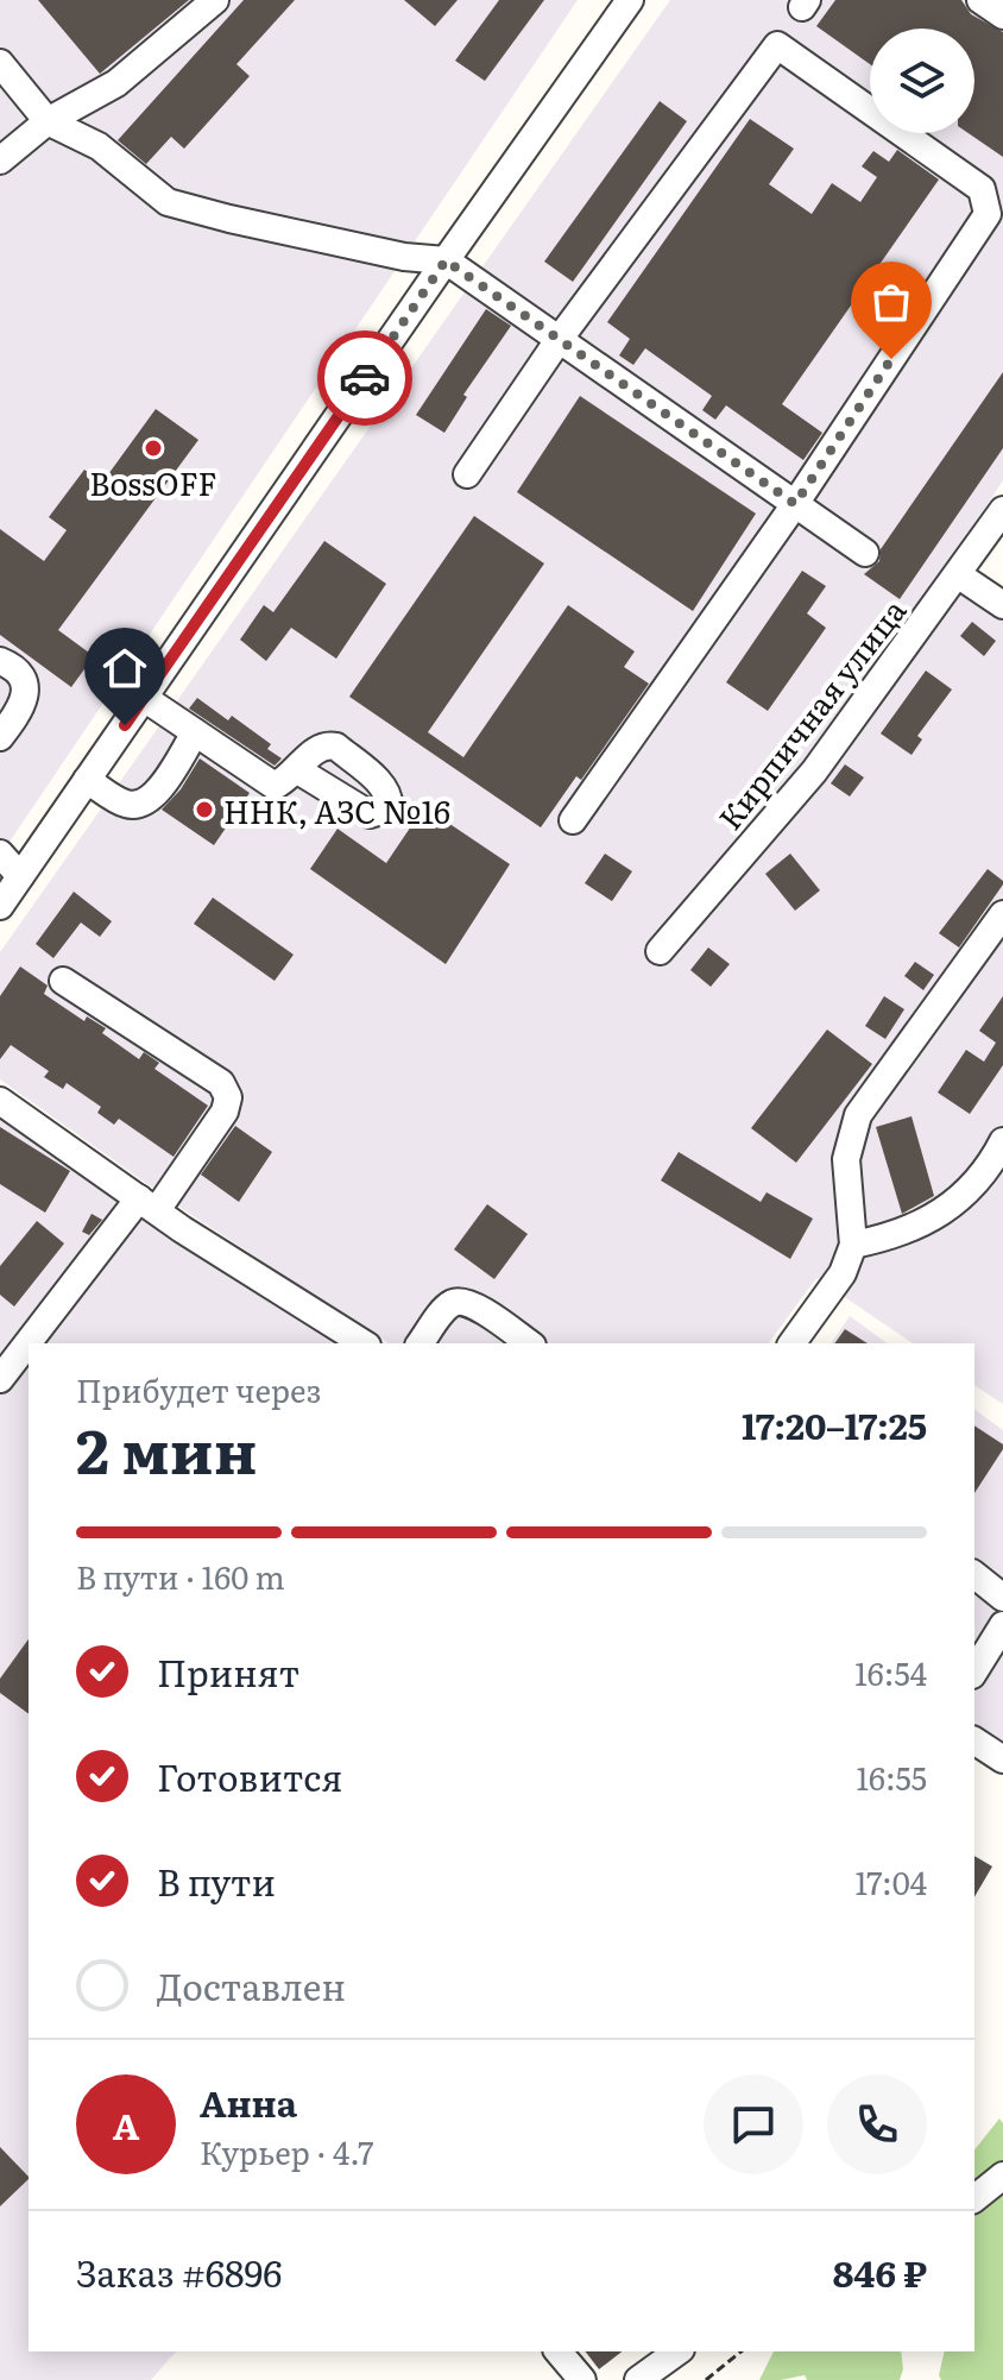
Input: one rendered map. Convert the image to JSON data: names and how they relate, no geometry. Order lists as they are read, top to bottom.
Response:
{
  "streets": {
    "street": ["Кирпичная улица"]
  },
  "places": ["BossOFF", "ННК, АЗС №16"],
  "page": {
    "heading": ["2 мин", "Прибудет через", "17:20–17:25"],
    "panel": [
      "Анна",
      "Курьер · 4.7",
      "Заказ #6896",
      "846 ₽"
    ],
    "bar": "В пути · 160 m",
    "list": [
      ["Принят", "16:54"],
      ["Готовится", "16:55"],
      ["В пути", "17:04"],
      "Доставлен"
    ],
    "round": "А"
  }
}
